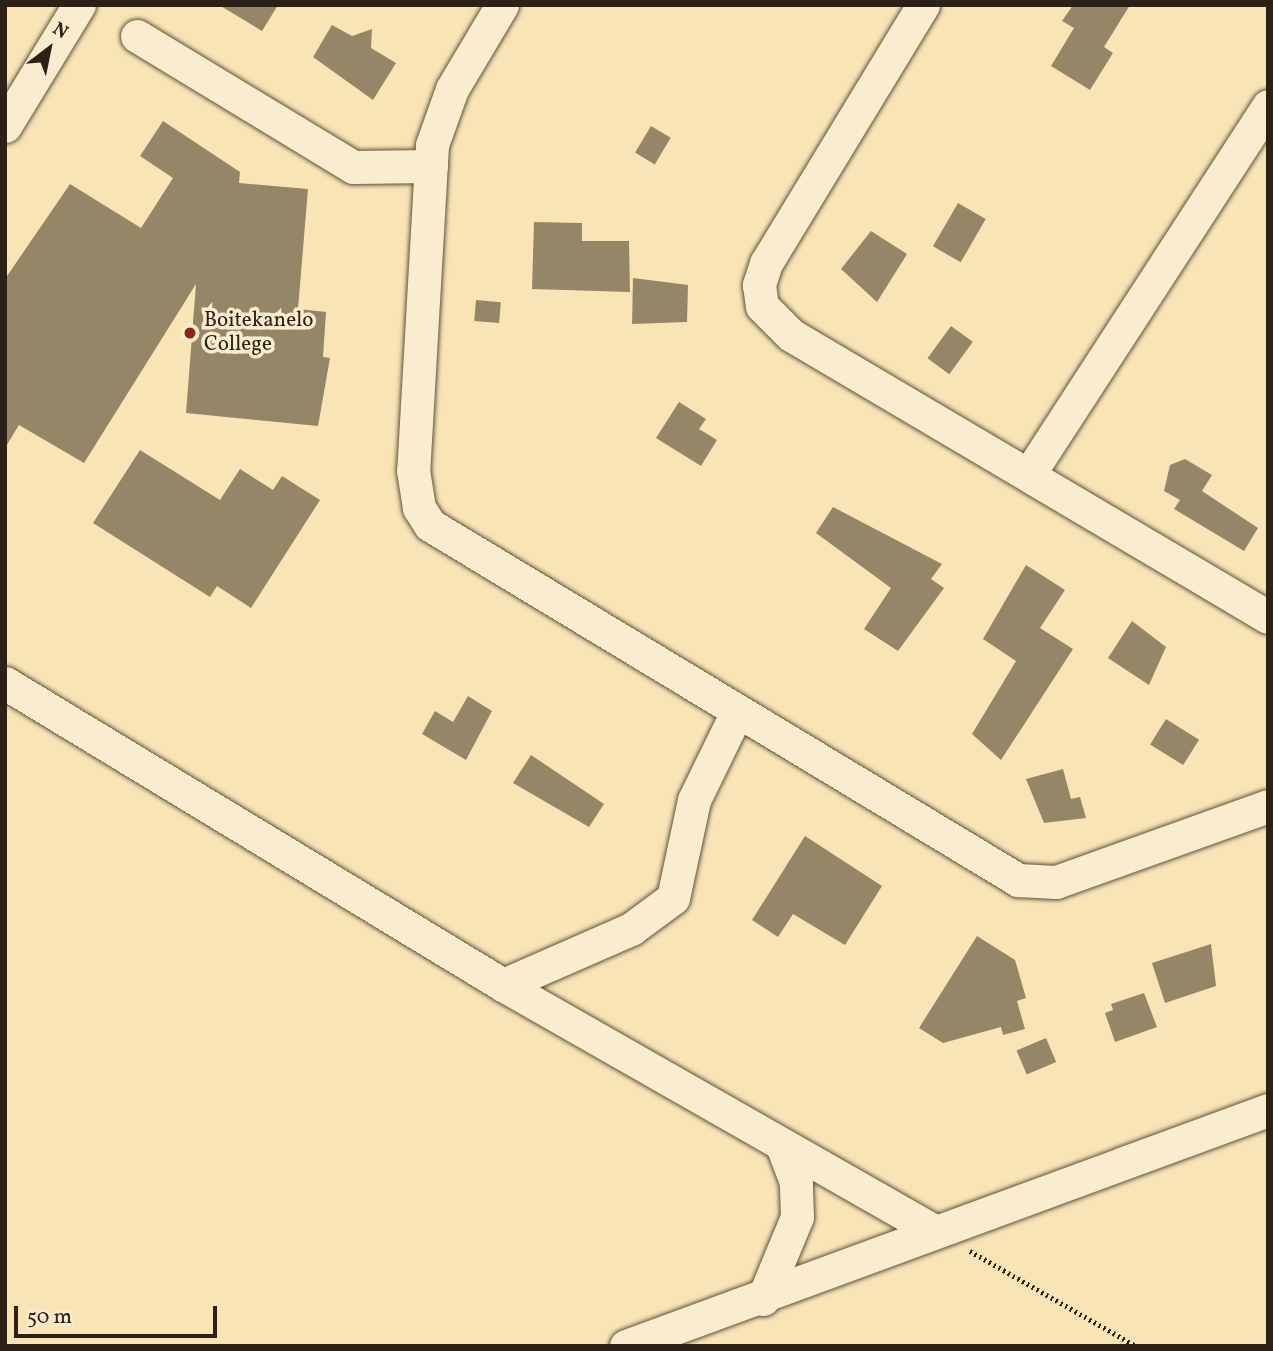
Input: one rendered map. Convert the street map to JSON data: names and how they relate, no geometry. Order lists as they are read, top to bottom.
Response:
{
  "places": ["Boitekanelo College"],
  "scale_bar": "50 m",
  "north": "top right"
}
